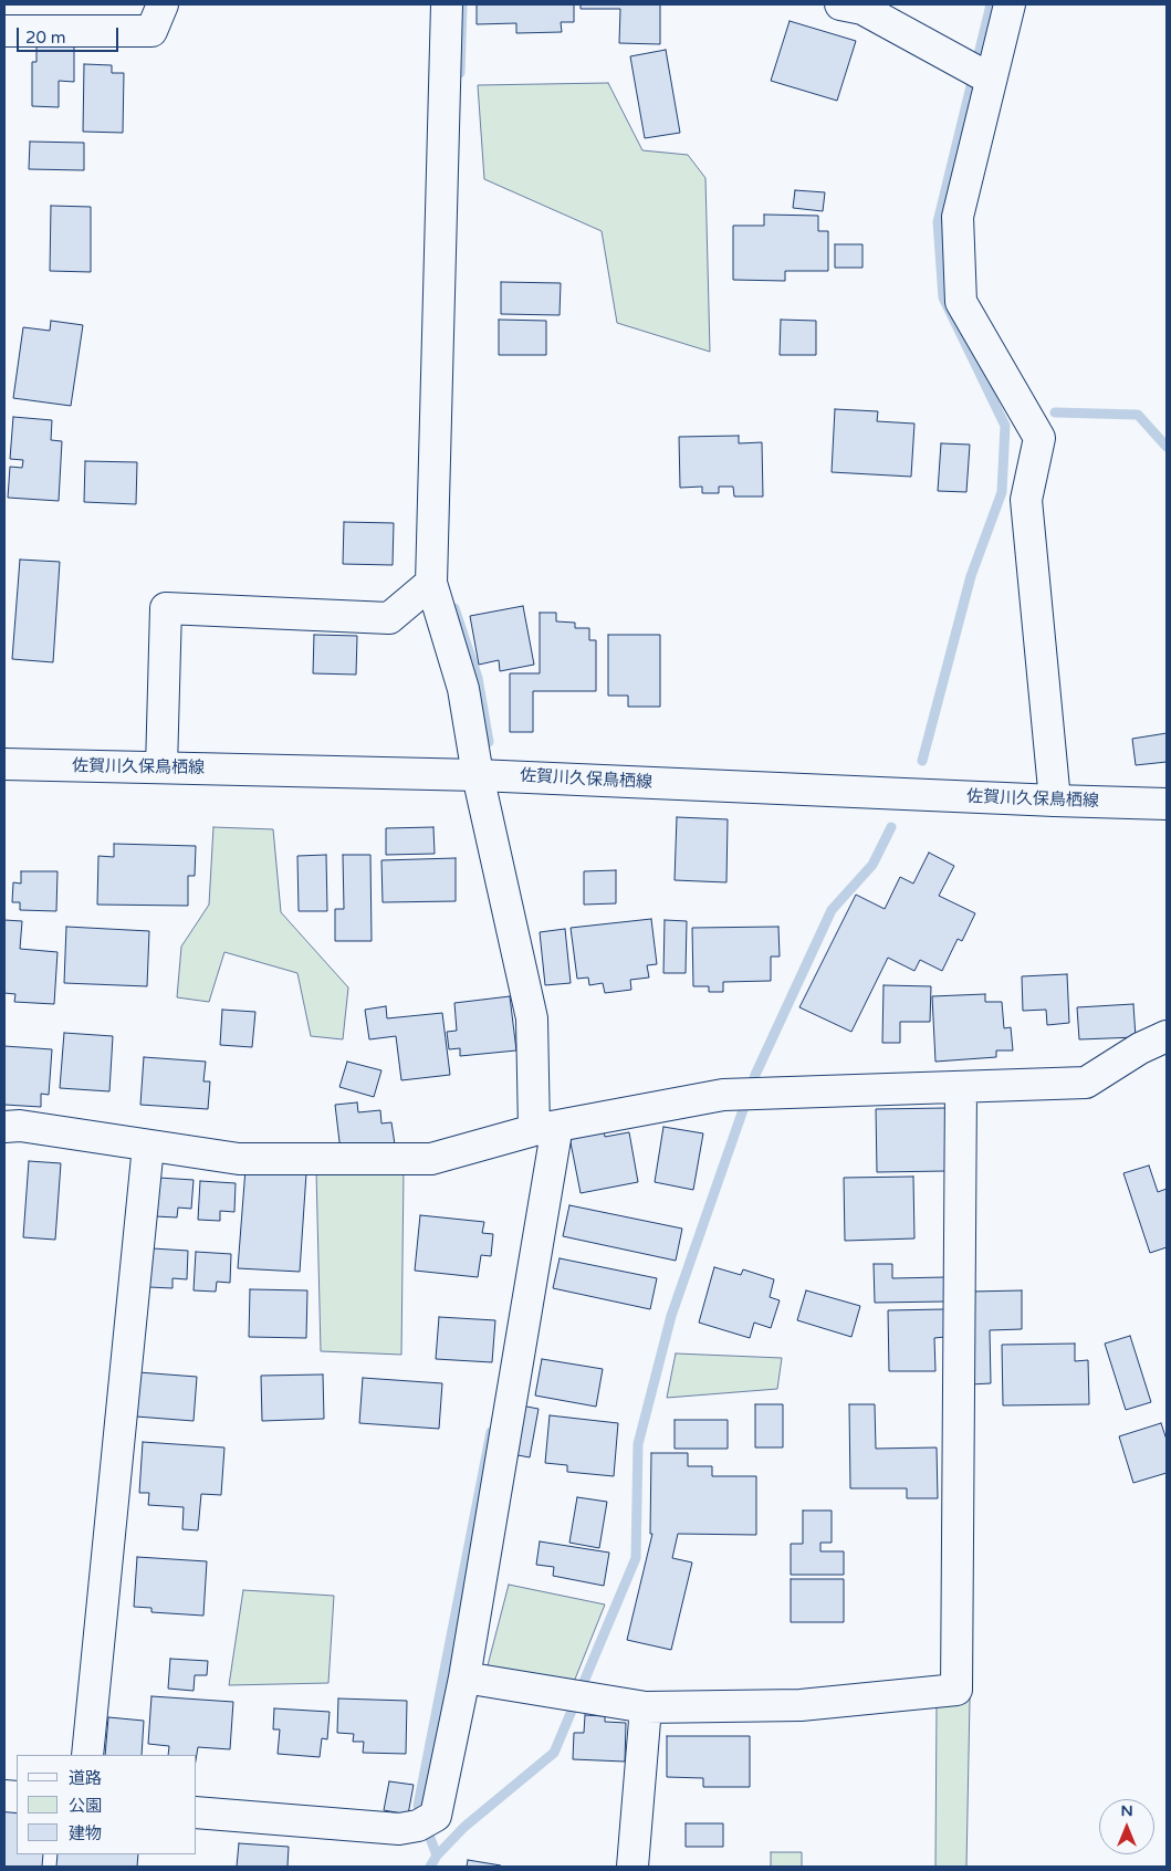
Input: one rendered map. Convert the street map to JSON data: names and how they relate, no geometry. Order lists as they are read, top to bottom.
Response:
{
  "streets": {
    "street": ["佐賀川久保鳥栖線"]
  },
  "legend": ["道路", "公園", "建物"],
  "scale_bar": "20 m",
  "north": "top"
}
